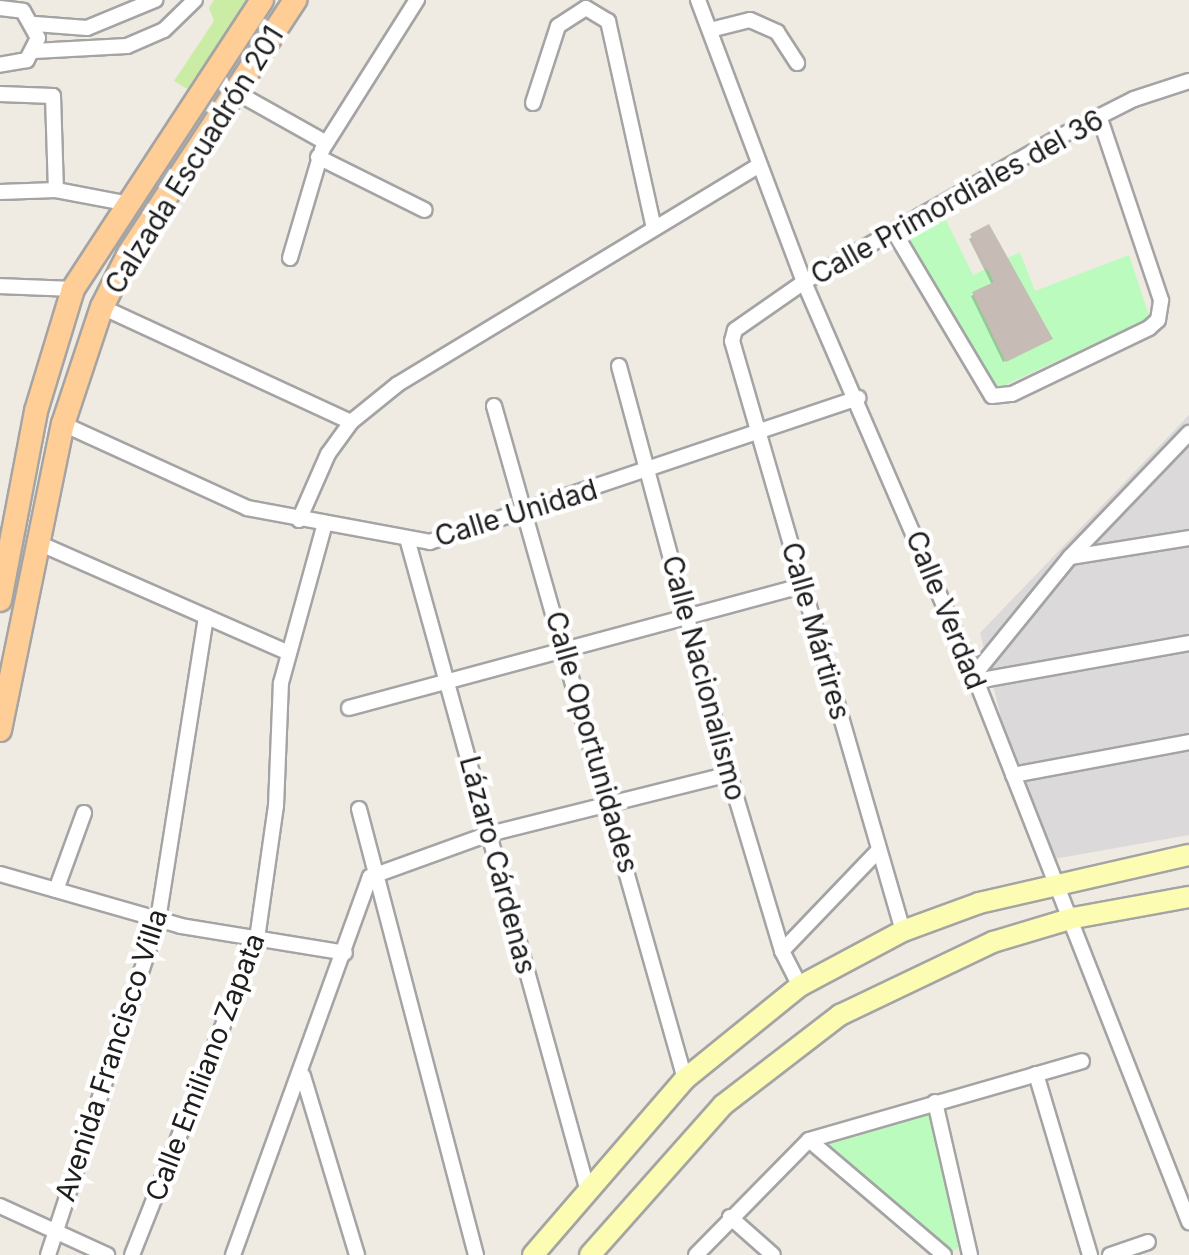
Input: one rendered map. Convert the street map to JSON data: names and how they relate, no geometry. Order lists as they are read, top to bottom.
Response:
{
  "streets": {
    "main road": ["Calzada Escuadrón 201"],
    "street": [
      "Calle Primordiales del 36",
      "Calle Unidad",
      "Calle Verdad",
      "Calle Mártires",
      "Calle Nacionalismo",
      "Calle Oportunidades",
      "Lázaro Cárdenas",
      "Avenida Francisco Villa",
      "Calle Emiliano Zapata"
    ]
  },
  "crossings": [
    ["Calzada Escuadrón 201", "Calle Unidad"],
    ["Calle Primordiales del 36", "Calle Verdad"],
    ["Calle Primordiales del 36", "Calle Mártires"],
    ["Calle Unidad", "Calle Verdad"],
    ["Calle Unidad", "Calle Mártires"],
    ["Calle Unidad", "Calle Nacionalismo"],
    ["Calle Unidad", "Calle Oportunidades"],
    ["Calle Unidad", "Lázaro Cárdenas"],
    ["Calle Unidad", "Calle Emiliano Zapata"]
  ]
}
